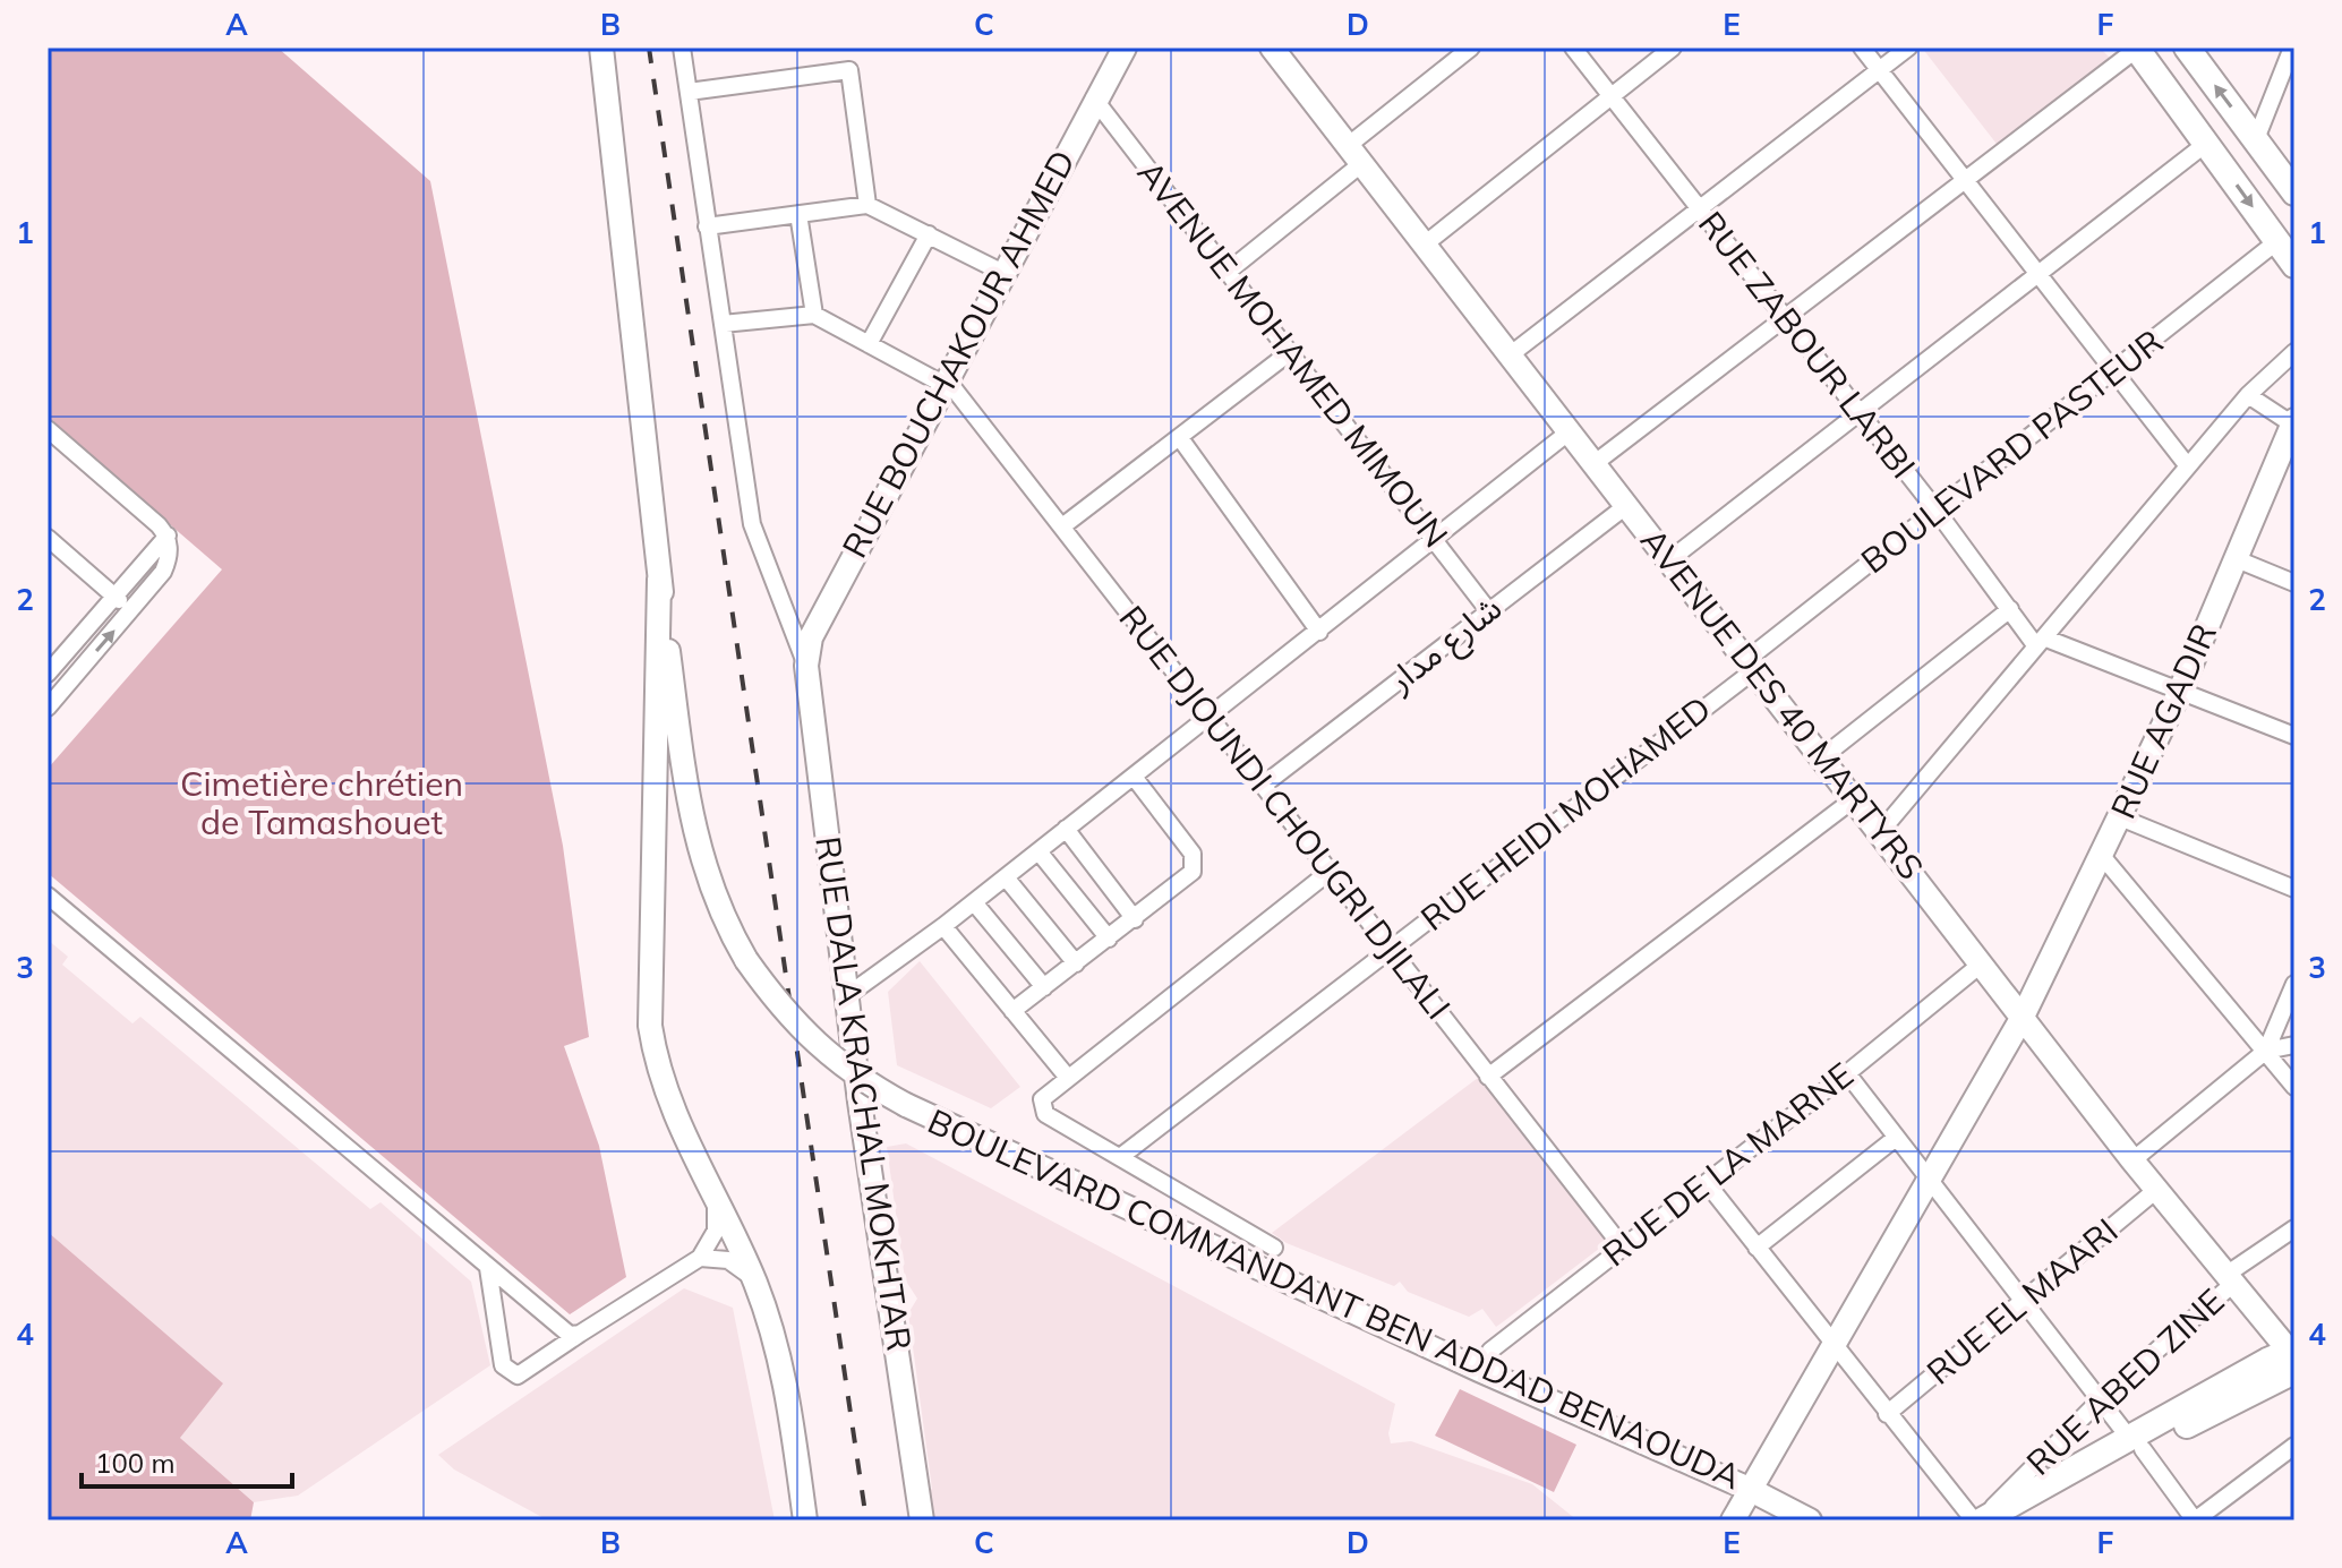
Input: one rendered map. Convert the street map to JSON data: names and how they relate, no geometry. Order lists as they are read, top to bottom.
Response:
{
  "streets": {
    "street": [
      "RUE ZABOUR LARBI",
      "RUE BOUCHAKOUR AHMED",
      "AVENUE MOHAMED MIMOUN",
      "BOULEVARD PASTEUR",
      "شارع مدار",
      "AVENUE DES 40 MARTYRS",
      "RUE AGADIR",
      "RUE DJOUNDI CHOUGRI DJILALI",
      "RUE HEIDI MOHAMED",
      "RUE DALA KRACHAL MOKHTAR",
      "RUE DE LA MARNE",
      "BOULEVARD COMMANDANT BEN ADDAD BENAOUDA",
      "RUE EL MAARI",
      "RUE ABED ZINE"
    ]
  },
  "crossings": [
    ["RUE ZABOUR LARBI", "BOULEVARD PASTEUR"],
    ["RUE BOUCHAKOUR AHMED", "AVENUE MOHAMED MIMOUN"],
    ["RUE BOUCHAKOUR AHMED", "RUE DJOUNDI CHOUGRI DJILALI"],
    ["RUE BOUCHAKOUR AHMED", "RUE DALA KRACHAL MOKHTAR"],
    ["AVENUE MOHAMED MIMOUN", "شارع مدار"],
    ["BOULEVARD PASTEUR", "AVENUE DES 40 MARTYRS"],
    ["BOULEVARD PASTEUR", "RUE HEIDI MOHAMED"],
    ["شارع مدار", "AVENUE DES 40 MARTYRS"],
    ["شارع مدار", "RUE DJOUNDI CHOUGRI DJILALI"],
    ["AVENUE DES 40 MARTYRS", "RUE AGADIR"],
    ["AVENUE DES 40 MARTYRS", "RUE HEIDI MOHAMED"],
    ["AVENUE DES 40 MARTYRS", "RUE DE LA MARNE"],
    ["AVENUE DES 40 MARTYRS", "RUE EL MAARI"],
    ["AVENUE DES 40 MARTYRS", "RUE ABED ZINE"],
    ["RUE AGADIR", "BOULEVARD COMMANDANT BEN ADDAD BENAOUDA"],
    ["RUE DJOUNDI CHOUGRI DJILALI", "RUE HEIDI MOHAMED"],
    ["RUE DJOUNDI CHOUGRI DJILALI", "RUE DE LA MARNE"],
    ["RUE DE LA MARNE", "BOULEVARD COMMANDANT BEN ADDAD BENAOUDA"]
  ],
  "parks": ["Cimetière chrétien de Tamashouet"],
  "scale_bar": "100 m",
  "grid": {
    "columns": [
      "A",
      "B",
      "C",
      "D",
      "E",
      "F"
    ],
    "rows": [
      "1",
      "2",
      "3",
      "4"
    ]
  }
}
